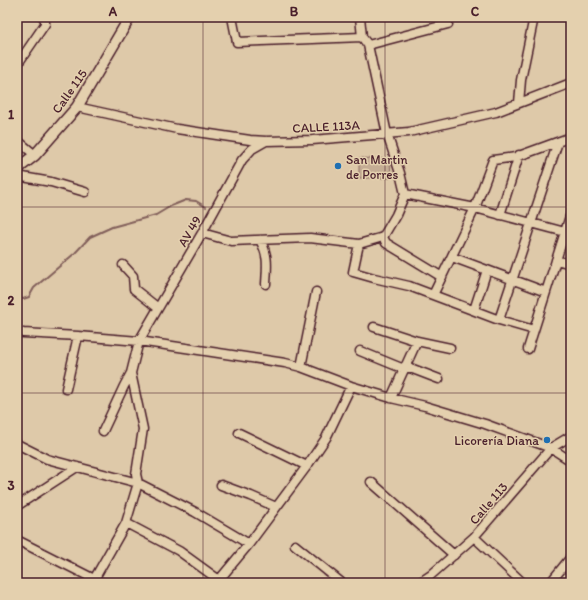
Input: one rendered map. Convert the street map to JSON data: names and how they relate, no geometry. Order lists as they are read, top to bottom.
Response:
{
  "streets": {
    "main road": ["Calle 115"],
    "street": ["CALLE 113A", "AV 49", "Calle 113"]
  },
  "crossings": [
    ["Calle 115", "CALLE 113A"],
    ["CALLE 113A", "AV 49"]
  ],
  "places": ["San Martin de Porres", "Licorería Diana"],
  "grid": {
    "columns": ["A", "B", "C"],
    "rows": ["1", "2", "3"]
  }
}
